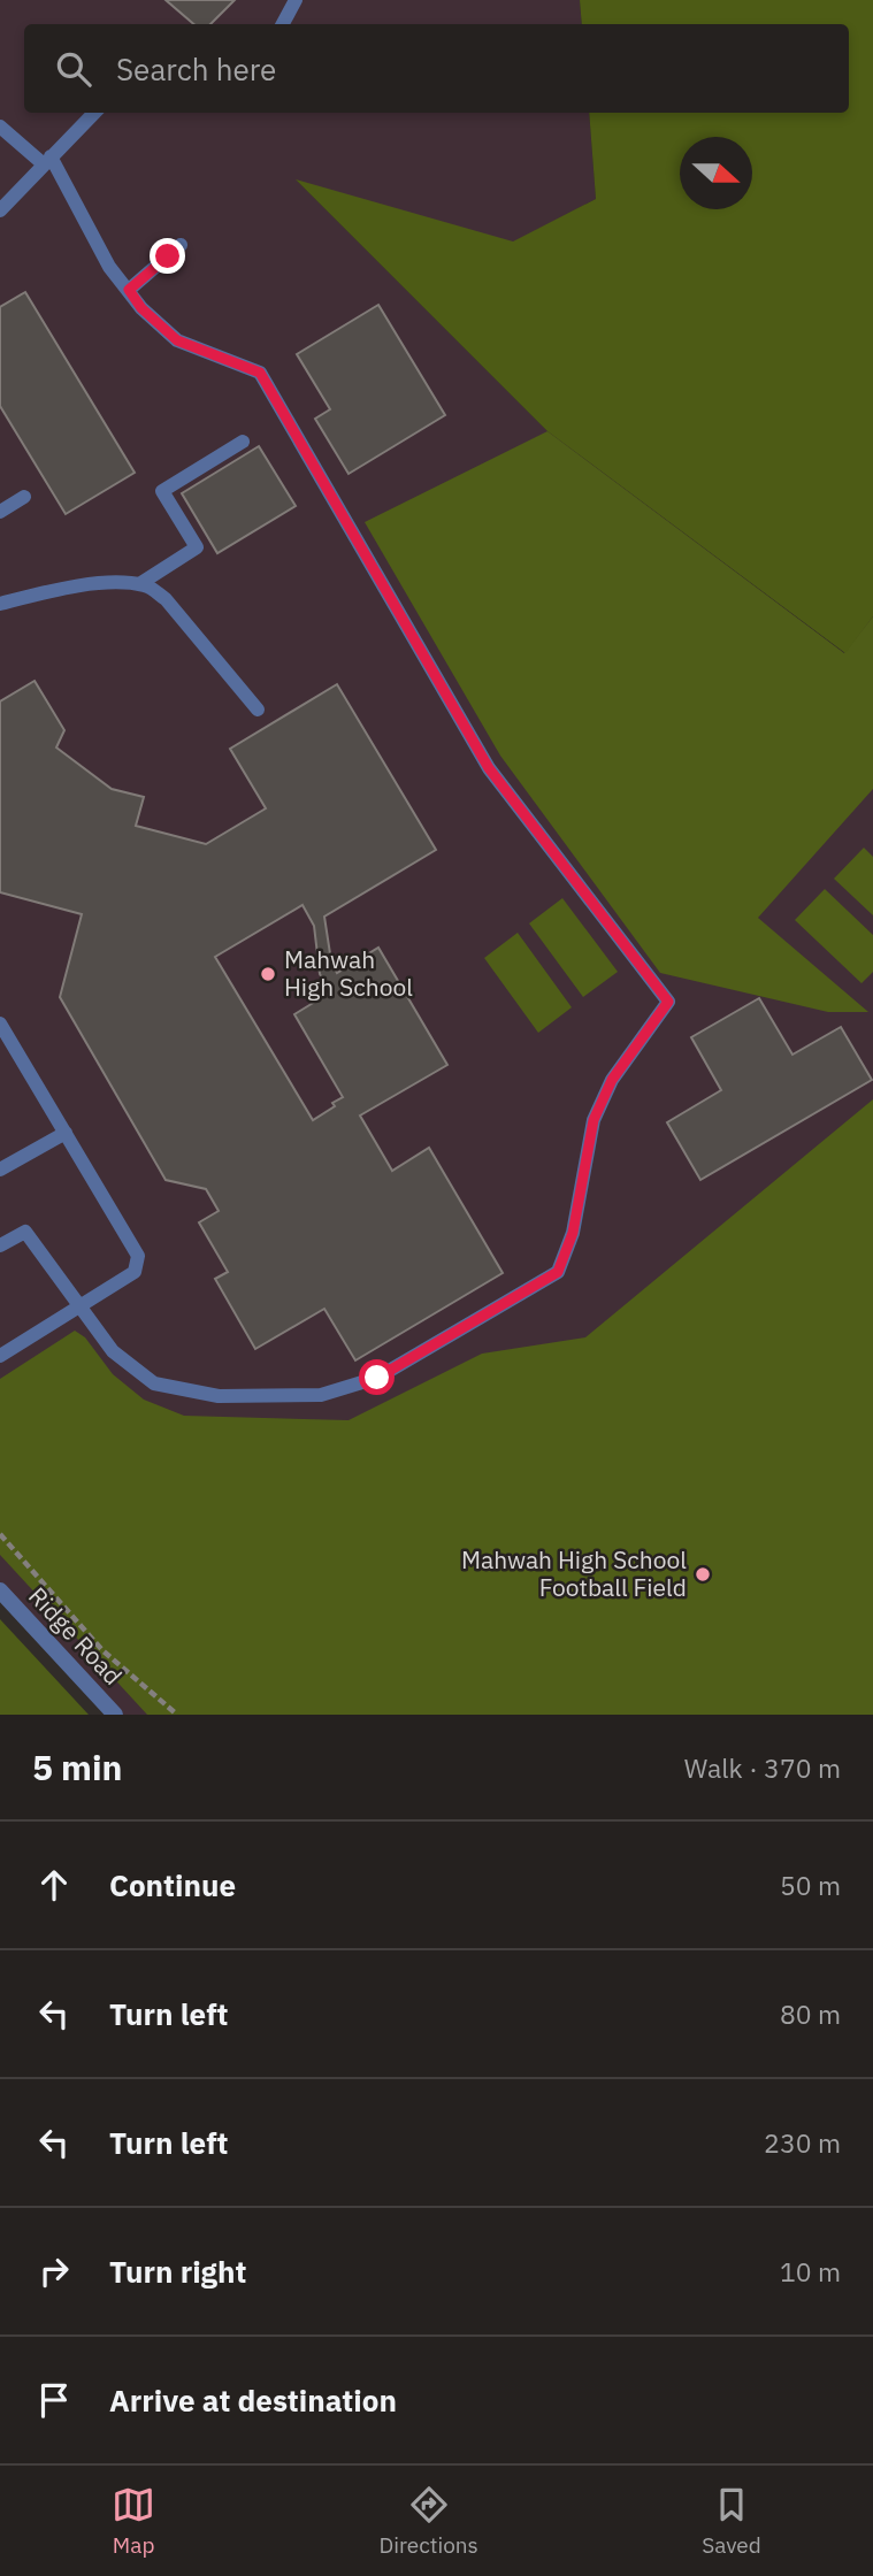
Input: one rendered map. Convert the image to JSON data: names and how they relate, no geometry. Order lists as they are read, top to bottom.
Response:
{
  "streets": {
    "street": ["Ridge Road"]
  },
  "places": ["Mahwah High School", "Mahwah High School Football Field"],
  "north": "right",
  "page": {
    "search": "Search here",
    "heading": ["5 min", "Walk · 370 m"],
    "list": [
      ["Continue", "50 m"],
      ["Turn left", "80 m"],
      ["Turn left", "230 m"],
      ["Turn right", "10 m"],
      "Arrive at destination"
    ],
    "nav": ["Map", "Directions", "Saved"]
  }
}
